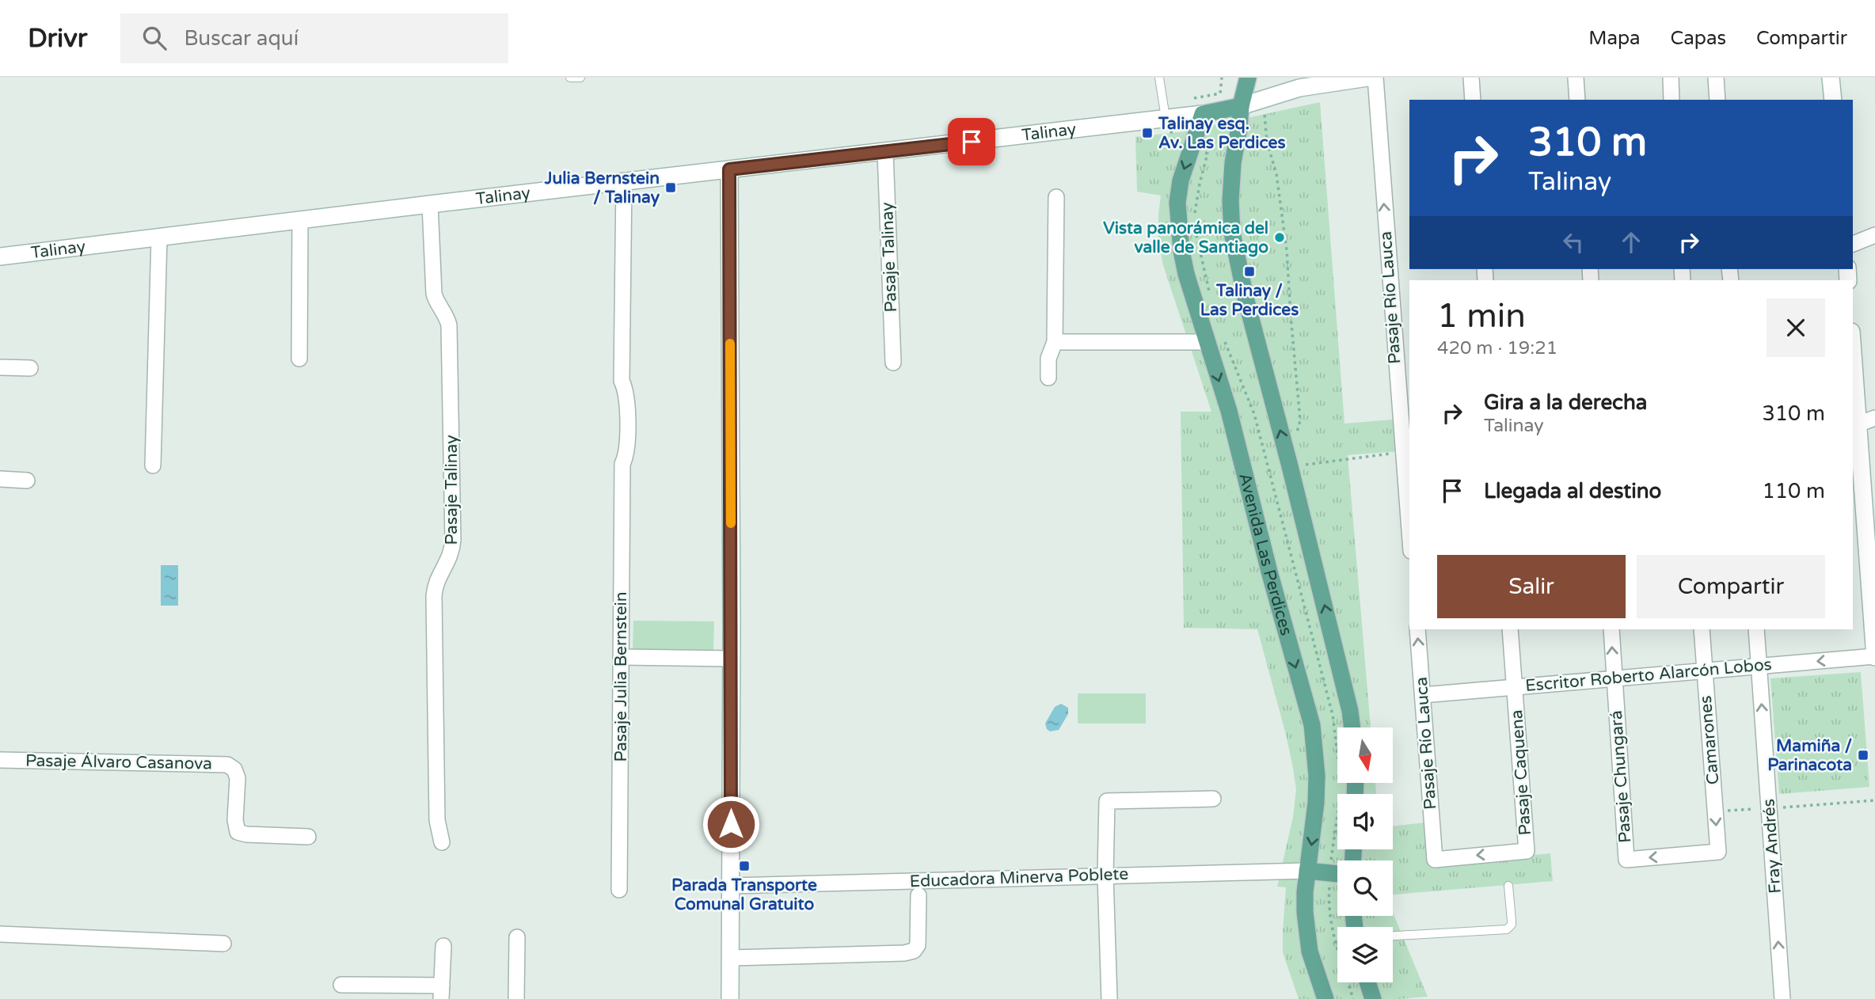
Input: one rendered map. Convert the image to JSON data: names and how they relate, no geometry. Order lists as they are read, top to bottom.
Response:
{
  "streets": {
    "main road": ["Talinay", "Avenida Las Perdices"],
    "street": [
      "Pasaje Talinay",
      "Pasaje Río Lauca",
      "Escritor Roberto Alarcón Lobos",
      "Pasaje Julia Bernstein",
      "Camarones",
      "Pasaje Álvaro Casanova",
      "Pasaje Caquena",
      "Pasaje Chungará",
      "Fray Andrés",
      "Educadora Minerva Poblete"
    ]
  },
  "crossings": [
    ["Talinay", "Pasaje Talinay"],
    ["Talinay", "Avenida Las Perdices"],
    ["Talinay", "Pasaje Julia Bernstein"],
    ["Pasaje Río Lauca", "Escritor Roberto Alarcón Lobos"],
    ["Pasaje Río Lauca", "Pasaje Caquena"],
    ["Avenida Las Perdices", "Educadora Minerva Poblete"],
    ["Escritor Roberto Alarcón Lobos", "Camarones"],
    ["Escritor Roberto Alarcón Lobos", "Pasaje Caquena"],
    ["Escritor Roberto Alarcón Lobos", "Pasaje Chungará"],
    ["Escritor Roberto Alarcón Lobos", "Fray Andrés"],
    ["Camarones", "Pasaje Chungará"]
  ],
  "one_way": ["Pasaje Río Lauca", "Fray Andrés"],
  "places": {
    "transit": [
      "Talinay esq. Av. Las Perdices",
      "Julia Bernstein / Talinay",
      "Talinay / Las Perdices",
      "Mamiña / Parinacota",
      "Parada Transporte Comunal Gratuito"
    ],
    "other": ["Vista panorámica del valle de Santiago"]
  },
  "north": "bottom",
  "page": {
    "header": "Drivr",
    "search": "Buscar aquí",
    "nav": ["Mapa", "Capas", "Compartir"],
    "turn": ["310 m", "Talinay"],
    "heading": ["1 min", "420 m · 19:21"],
    "list": [
      {
        "name": "Gira a la derecha",
        "note": "Talinay",
        "value": "310 m"
      },
      {
        "name": "Llegada al destino",
        "value": "110 m"
      }
    ],
    "buttons": ["Salir", "Compartir"]
  }
}
